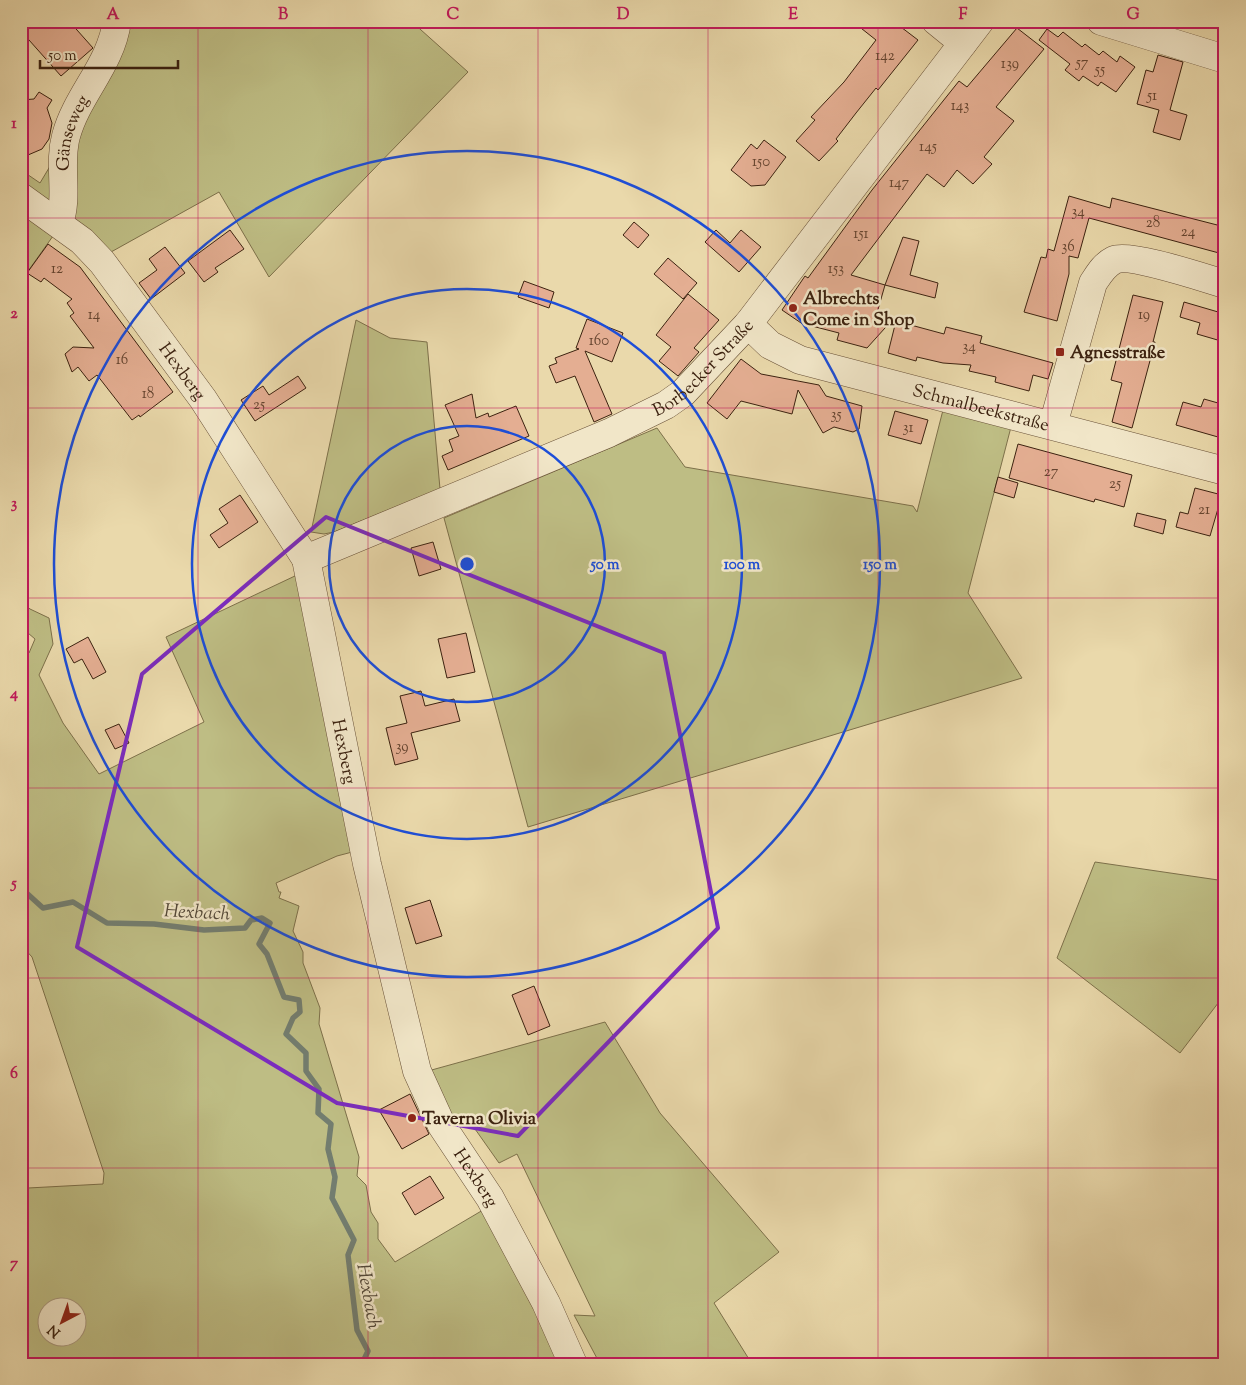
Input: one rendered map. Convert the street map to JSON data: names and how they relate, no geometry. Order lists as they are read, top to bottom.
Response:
{
  "streets": {
    "street": [
      "Gänseweg",
      "Borbecker Straße",
      "Hexberg",
      "Schmalbeekstraße"
    ]
  },
  "crossings": [
    ["Gänseweg", "Hexberg"],
    ["Borbecker Straße", "Hexberg"],
    ["Borbecker Straße", "Schmalbeekstraße"]
  ],
  "water": ["Hexbach"],
  "places": {
    "other": ["Albrechts Come in Shop", "Taverna Olivia"],
    "transit": ["Agnesstraße"]
  },
  "house_numbers": [
    "142",
    "57",
    "139",
    "55",
    "51",
    "143",
    "145",
    "150",
    "147",
    "34",
    "28",
    "24",
    "151",
    "36",
    "12",
    "153",
    "14",
    "19",
    "160",
    "34",
    "16",
    "18",
    "25",
    "35",
    "31",
    "27",
    "25",
    "21",
    "39"
  ],
  "scale_bar": "50 m",
  "north": "bottom left",
  "grid": {
    "columns": [
      "A",
      "B",
      "C",
      "D",
      "E",
      "F",
      "G"
    ],
    "rows": [
      "1",
      "2",
      "3",
      "4",
      "5",
      "6",
      "7"
    ]
  },
  "rings": ["50 m", "100 m", "150 m"]
}
